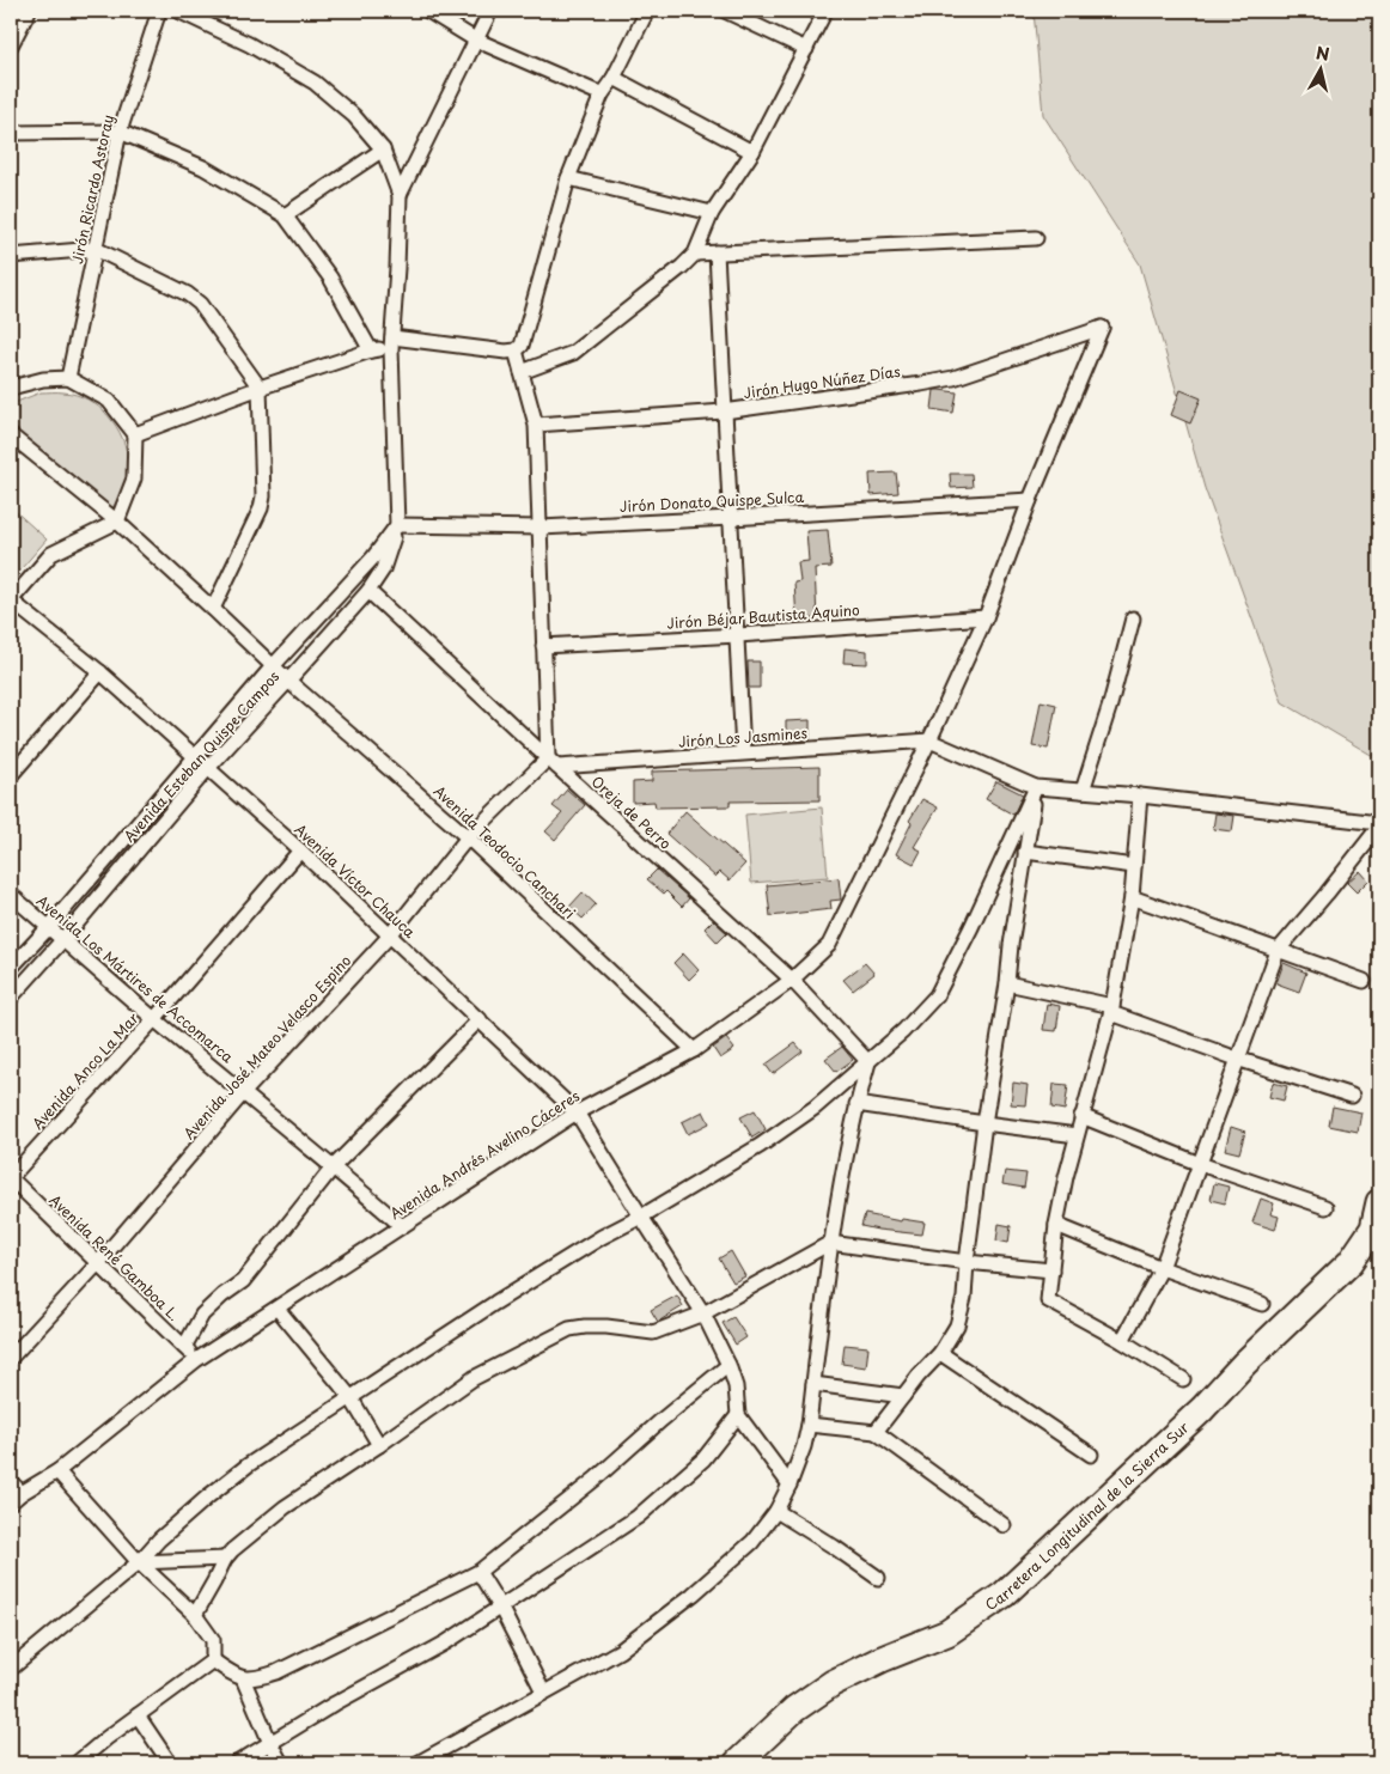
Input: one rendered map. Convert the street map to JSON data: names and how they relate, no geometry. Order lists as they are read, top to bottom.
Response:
{
  "streets": {
    "highway": ["Carretera Longitudinal de la Sierra Sur"],
    "street": [
      "Jirón Ricardo Astoray",
      "Jirón Hugo Núñez Días",
      "Jirón Donato Quispe Sulca",
      "Jirón Béjar Bautista Aquino",
      "Jirón Los Jasmines",
      "Avenida Esteban Quispe Campos",
      "Oreja de Perro",
      "Avenida Teodocio Canchari",
      "Avenida Víctor Chauca",
      "Avenida Los Mártires de Accomarca",
      "Avenida José Mateo Velasco Espino",
      "Avenida Anco La Mar",
      "Avenida Andrés Avelino Cáceres",
      "Avenida René Gamboa L."
    ]
  },
  "crossings": [
    ["Jirón Hugo Núñez Días", "Avenida Andrés Avelino Cáceres"],
    ["Jirón Donato Quispe Sulca", "Avenida Esteban Quispe Campos"],
    ["Jirón Donato Quispe Sulca", "Avenida Andrés Avelino Cáceres"],
    ["Jirón Béjar Bautista Aquino", "Avenida Andrés Avelino Cáceres"],
    ["Jirón Los Jasmines", "Oreja de Perro"],
    ["Jirón Los Jasmines", "Avenida José Mateo Velasco Espino"],
    ["Jirón Los Jasmines", "Avenida Andrés Avelino Cáceres"],
    ["Avenida Esteban Quispe Campos", "Oreja de Perro"],
    ["Avenida Esteban Quispe Campos", "Avenida Teodocio Canchari"],
    ["Avenida Esteban Quispe Campos", "Avenida Víctor Chauca"],
    ["Avenida Esteban Quispe Campos", "Avenida Los Mártires de Accomarca"],
    ["Oreja de Perro", "Avenida José Mateo Velasco Espino"],
    ["Oreja de Perro", "Avenida Andrés Avelino Cáceres"],
    ["Avenida Teodocio Canchari", "Avenida José Mateo Velasco Espino"],
    ["Avenida Teodocio Canchari", "Avenida Andrés Avelino Cáceres"],
    ["Avenida Víctor Chauca", "Avenida José Mateo Velasco Espino"],
    ["Avenida Víctor Chauca", "Avenida Anco La Mar"],
    ["Avenida Víctor Chauca", "Avenida Andrés Avelino Cáceres"],
    ["Avenida Los Mártires de Accomarca", "Avenida José Mateo Velasco Espino"],
    ["Avenida Los Mártires de Accomarca", "Avenida Anco La Mar"],
    ["Avenida Los Mártires de Accomarca", "Avenida Andrés Avelino Cáceres"],
    ["Avenida José Mateo Velasco Espino", "Avenida René Gamboa L."],
    ["Avenida Anco La Mar", "Avenida René Gamboa L."],
    ["Avenida Andrés Avelino Cáceres", "Avenida René Gamboa L."]
  ],
  "north": "top"
}
